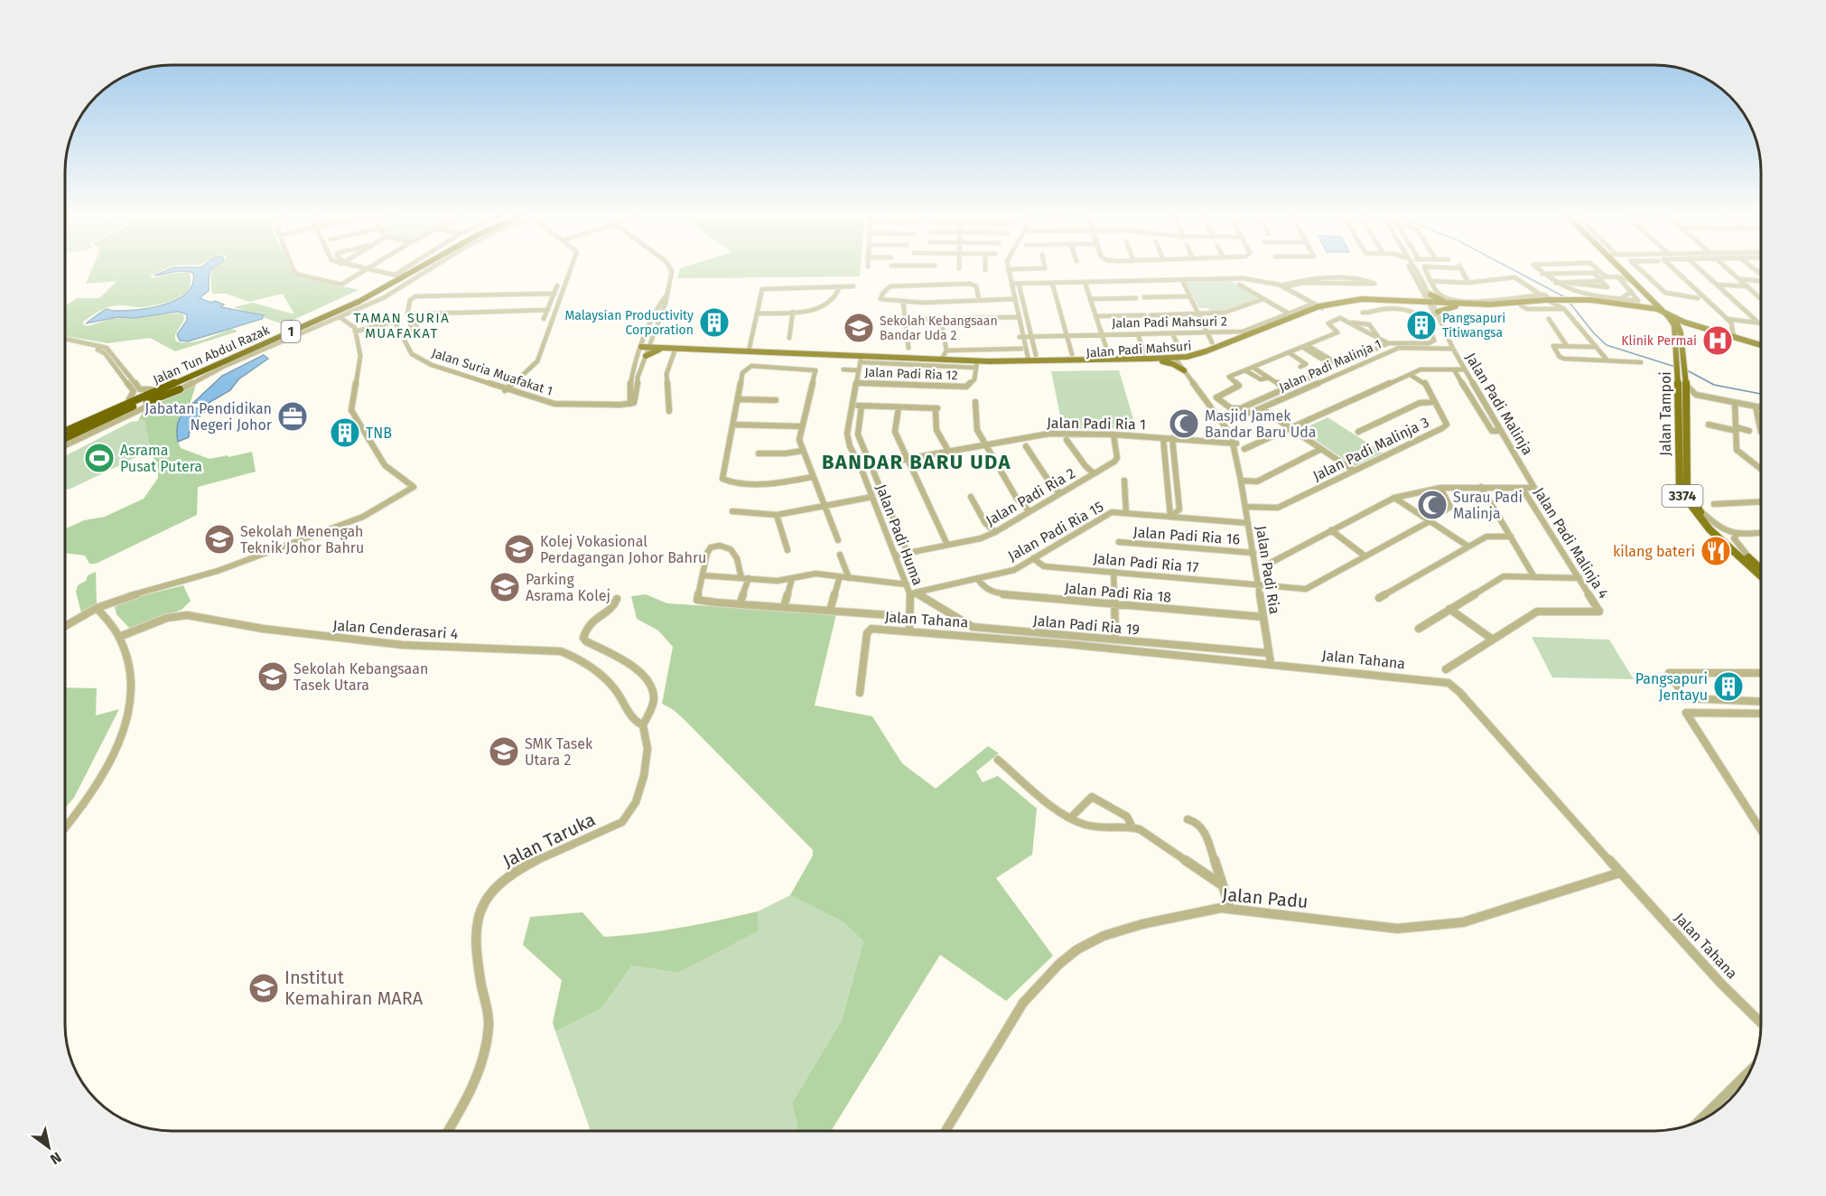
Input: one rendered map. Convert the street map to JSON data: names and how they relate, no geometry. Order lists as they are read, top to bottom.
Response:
{
  "streets": {
    "highway": ["1", "Jalan Tun Abdul Razak"],
    "main road": ["Jalan Padi Mahsuri", "Jalan Tampoi", "3374"],
    "street": [
      "Jalan Padi Mahsuri 2",
      "Jalan Padi Malinja 1",
      "Jalan Suria Muafakat 1",
      "Jalan Padi Ria 12",
      "Jalan Padi Malinja",
      "Jalan Padi Ria 1",
      "Jalan Padi Malinja 3",
      "Jalan Padi Ria 2",
      "Jalan Padi Ria 15",
      "Jalan Padi Huma",
      "Jalan Padi Ria 16",
      "Jalan Padi Malinja 4",
      "Jalan Padi Ria 17",
      "Jalan Padi Ria",
      "Jalan Padi Ria 18",
      "Jalan Tahana",
      "Jalan Padi Ria 19",
      "Jalan Cenderasari 4",
      "Jalan Taruka",
      "Jalan Padu"
    ]
  },
  "crossings": [
    ["Jalan Padi Mahsuri 2", "Jalan Padi Mahsuri"],
    ["1", "Jalan Tun Abdul Razak"],
    ["Jalan Padi Mahsuri", "Jalan Suria Muafakat 1"],
    ["Jalan Padi Mahsuri", "Jalan Padi Ria 12"],
    ["Jalan Padi Mahsuri", "Jalan Padi Malinja"],
    ["Jalan Padi Mahsuri", "Jalan Tampoi"],
    ["Jalan Padi Mahsuri", "Jalan Padi Huma"],
    ["Jalan Padi Mahsuri", "Jalan Padi Ria"],
    ["Jalan Padi Malinja 1", "Jalan Padi Malinja"],
    ["Jalan Padi Malinja 1", "Jalan Padi Ria"],
    ["Jalan Padi Ria 12", "Jalan Padi Huma"],
    ["Jalan Padi Malinja", "Jalan Padi Malinja 4"],
    ["Jalan Padi Ria 1", "Jalan Padi Ria 2"],
    ["Jalan Padi Ria 1", "Jalan Padi Huma"],
    ["Jalan Padi Malinja 3", "Jalan Padi Ria"],
    ["Jalan Padi Ria 2", "Jalan Padi Huma"],
    ["Jalan Padi Ria 15", "Jalan Padi Huma"],
    ["Jalan Padi Ria 15", "Jalan Padi Ria 17"],
    ["Jalan Padi Ria 15", "Jalan Padi Ria"],
    ["Jalan Padi Ria 15", "Jalan Padi Ria 18"],
    ["Jalan Padi Ria 15", "Jalan Padi Ria 19"],
    ["Jalan Padi Huma", "Jalan Tahana"],
    ["Jalan Padi Huma", "Jalan Padi Ria 19"],
    ["Jalan Padi Ria 16", "Jalan Padi Ria"],
    ["Jalan Padi Ria 17", "Jalan Padi Ria"],
    ["Jalan Padi Ria", "Jalan Padi Ria 18"],
    ["Jalan Padi Ria", "Jalan Tahana"],
    ["Jalan Padi Ria", "Jalan Padi Ria 19"],
    ["Jalan Tahana", "Jalan Padu"],
    ["Jalan Cenderasari 4", "Jalan Taruka"]
  ],
  "districts": ["TAMAN SURIA MUAFAKAT", "BANDAR BARU UDA"],
  "places": {
    "building": [
      "Malaysian Productivity Corporation",
      "Pangsapuri Titiwangsa",
      "TNB",
      "Pangsapuri Jentayu"
    ],
    "school or university": [
      "Sekolah Kebangsaan Bandar Uda 2",
      "Sekolah Menengah Teknik Johor Bahru",
      "Kolej Vokasional Perdagangan Johor Bahru",
      "Parking Asrama Kolej",
      "Sekolah Kebangsaan Tasek Utara",
      "SMK Tasek Utara 2",
      "Institut Kemahiran MARA"
    ],
    "hospital": ["Klinik Permai"],
    "office": ["Jabatan Pendidikan Negeri Johor"],
    "mosque": ["Masjid Jamek Bandar Baru Uda", "Surau Padi Malinja"],
    "sports": ["Asrama Pusat Putera"],
    "restaurant": ["kilang bateri"]
  },
  "north": "bottom right"
}
